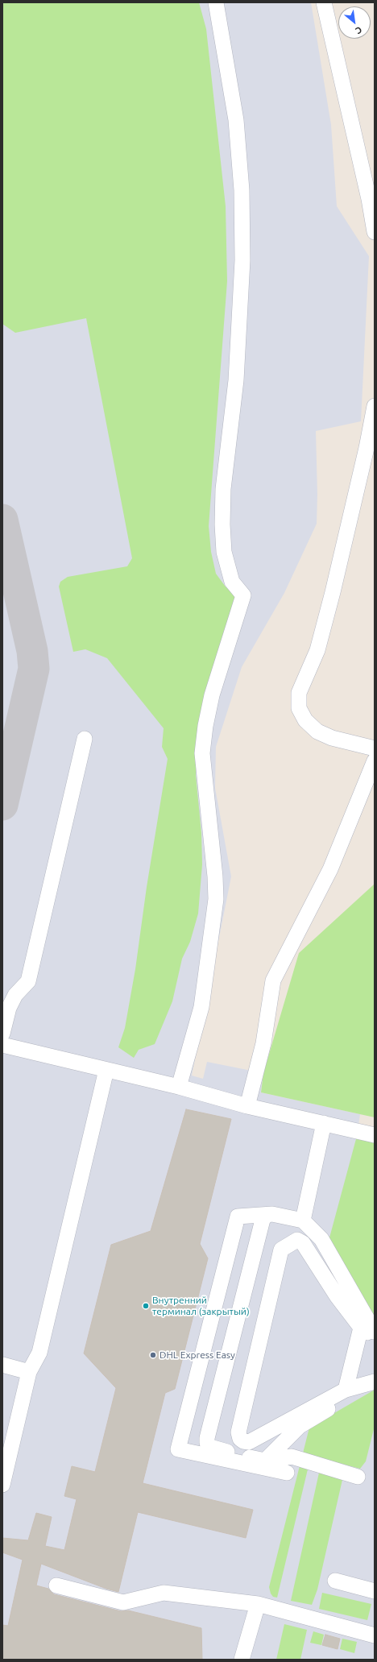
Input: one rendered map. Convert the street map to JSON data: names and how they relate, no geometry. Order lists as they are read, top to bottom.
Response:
{
  "places": ["Внутренний терминал (закрытый)", "DHL Express Easy"],
  "north": "bottom right"
}
